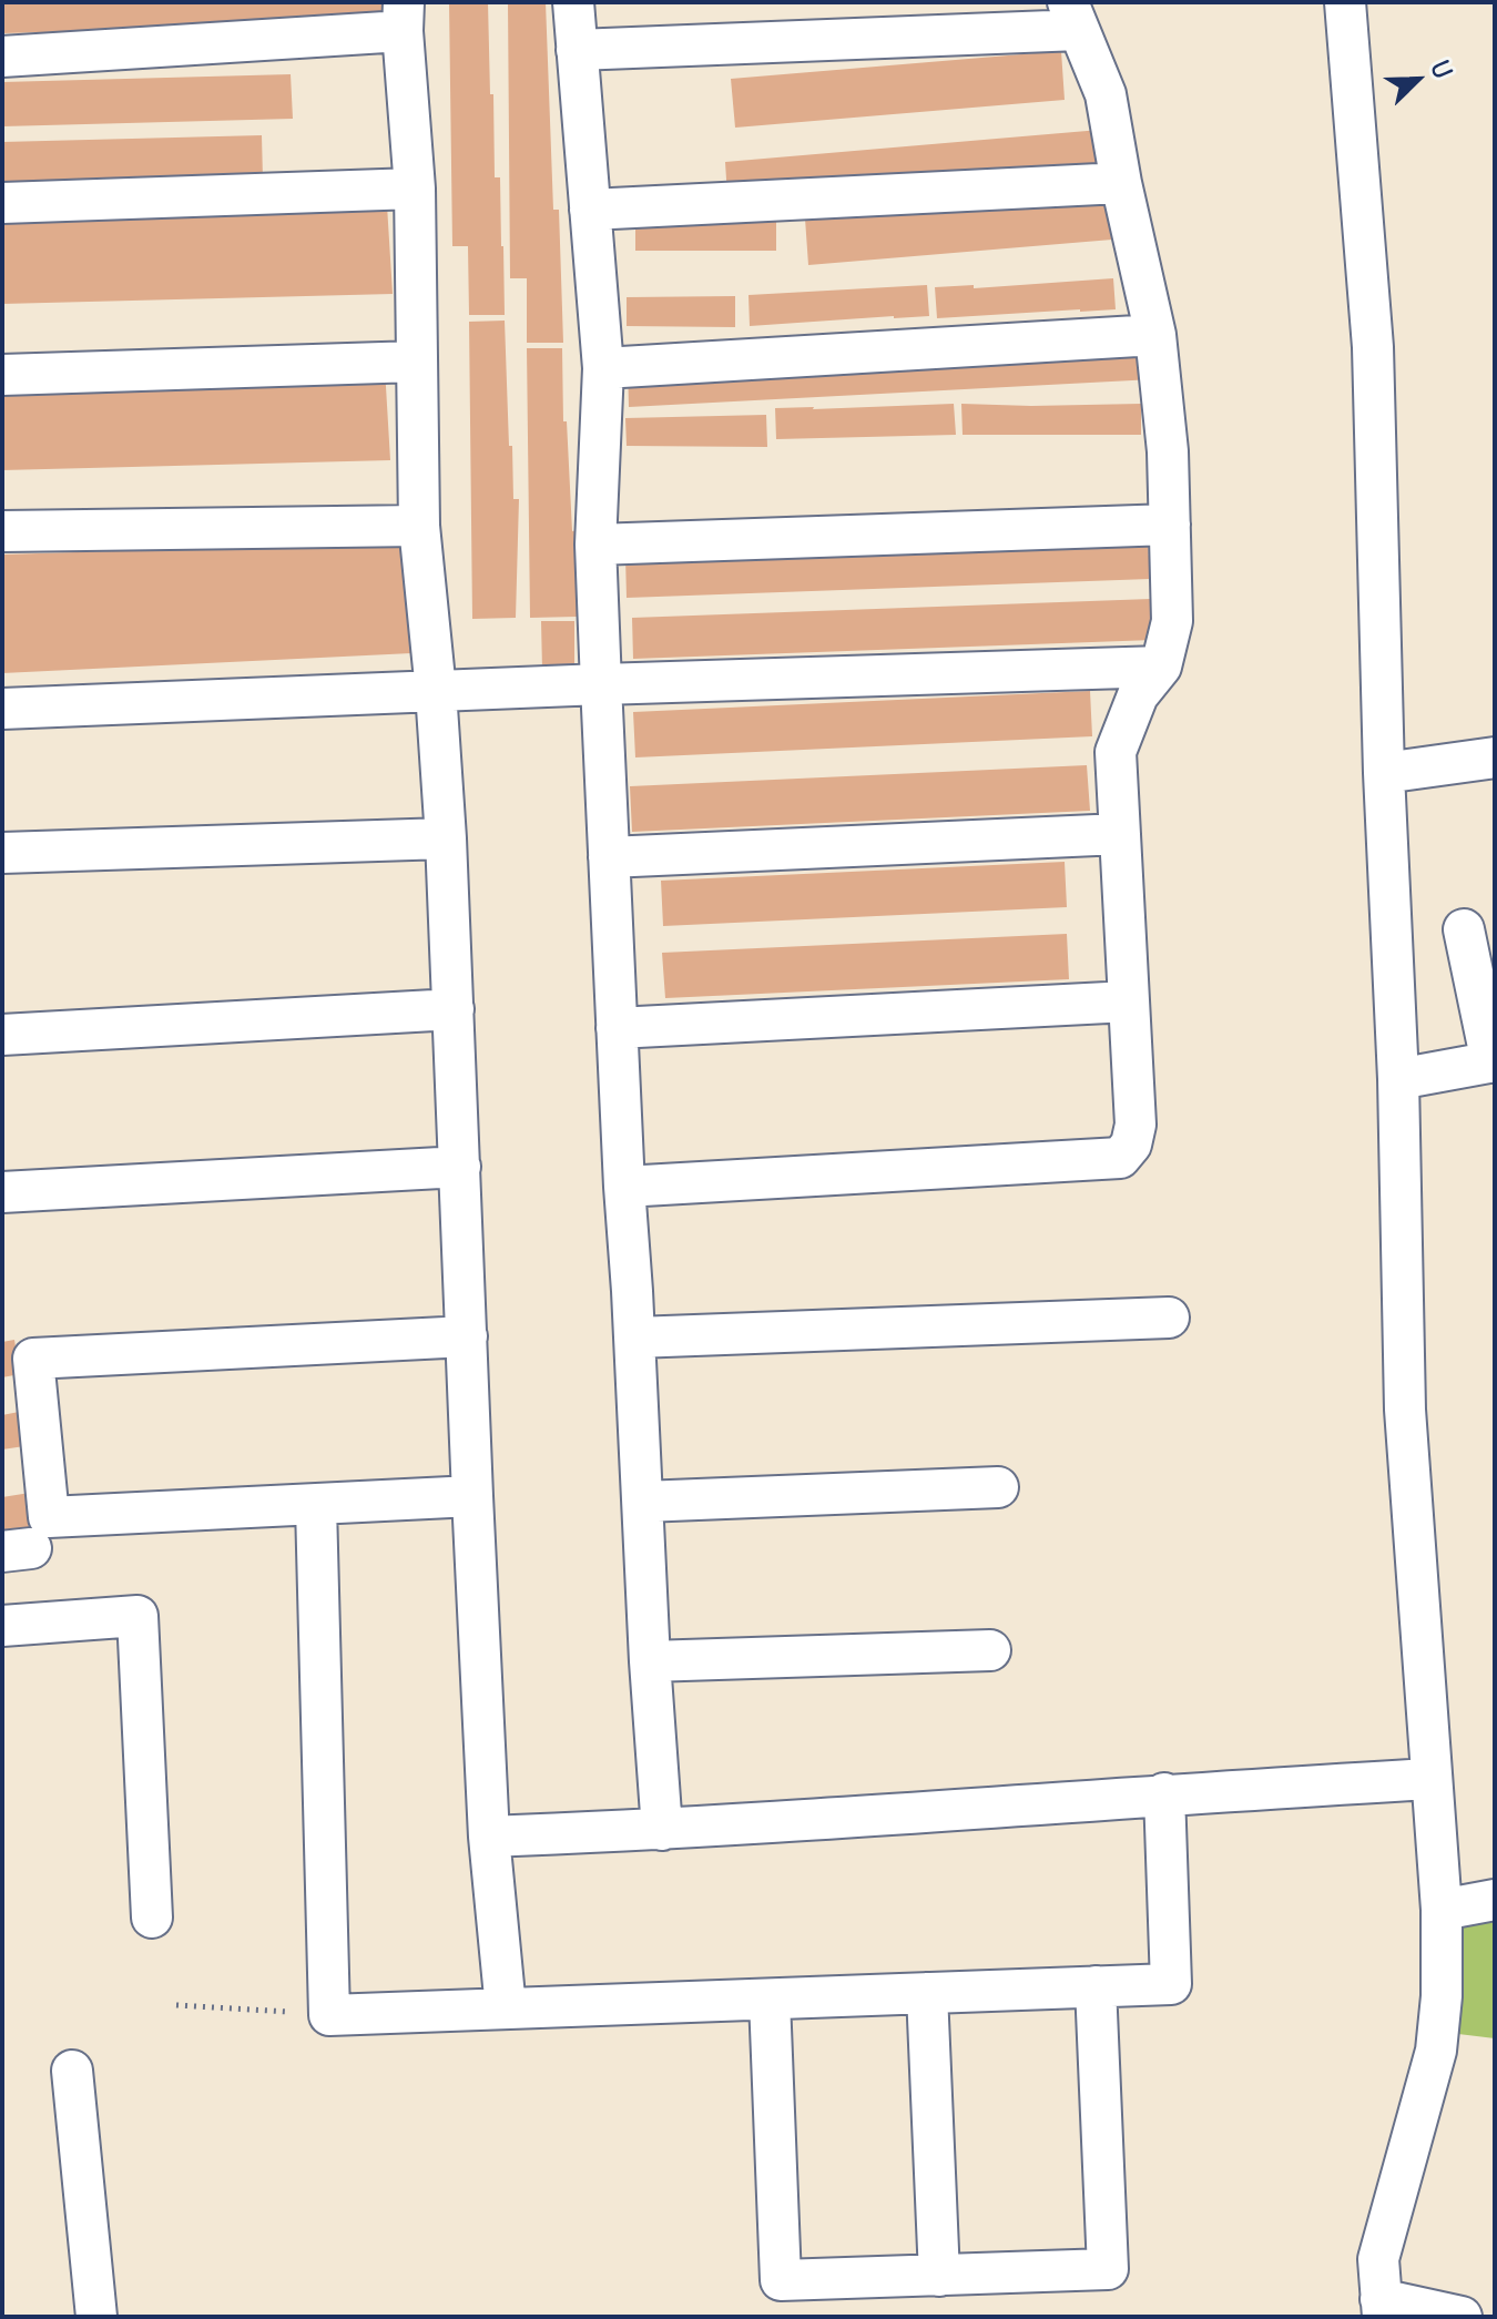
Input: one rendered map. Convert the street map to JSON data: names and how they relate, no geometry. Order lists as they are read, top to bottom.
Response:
{
  "north": "top right"
}
